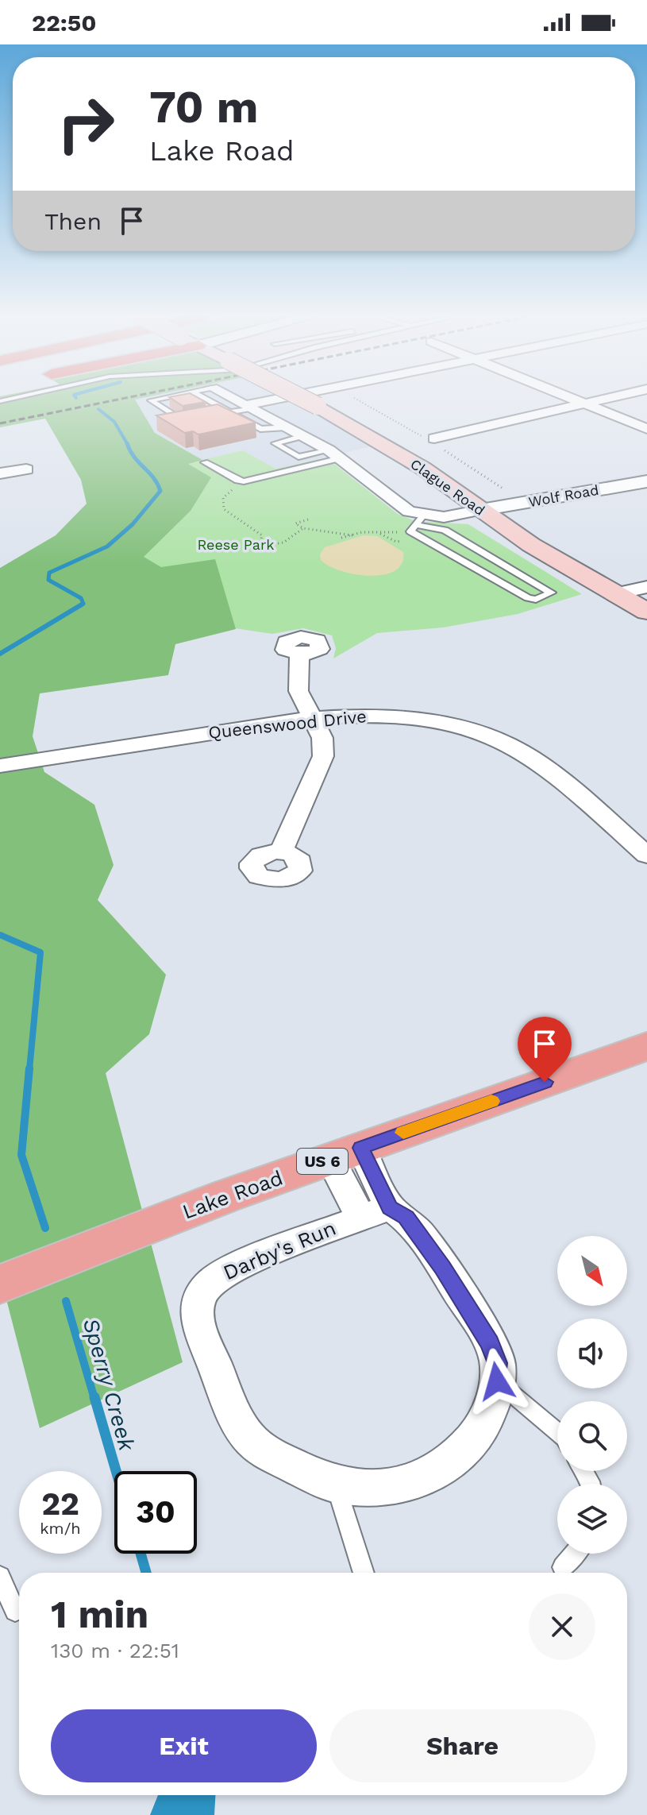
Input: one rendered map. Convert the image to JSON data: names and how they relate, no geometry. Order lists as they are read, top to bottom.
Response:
{
  "streets": {
    "main road": ["Clague Road", "US 6", "Lake Road"],
    "street": ["Wolf Road", "Queenswood Drive", "Darby's Run"]
  },
  "crossings": [
    ["Clague Road", "Wolf Road"],
    ["Lake Road", "Darby's Run"]
  ],
  "water": ["Sperry Creek"],
  "parks": ["Reese Park"],
  "north": "bottom right",
  "page": {
    "status": "22:50",
    "turn": ["70 m", "Lake Road"],
    "then": "Then",
    "speed": "22 km/h",
    "limit": "30",
    "heading": ["1 min", "130 m · 22:51"],
    "buttons": ["Exit", "Share"]
  }
}
